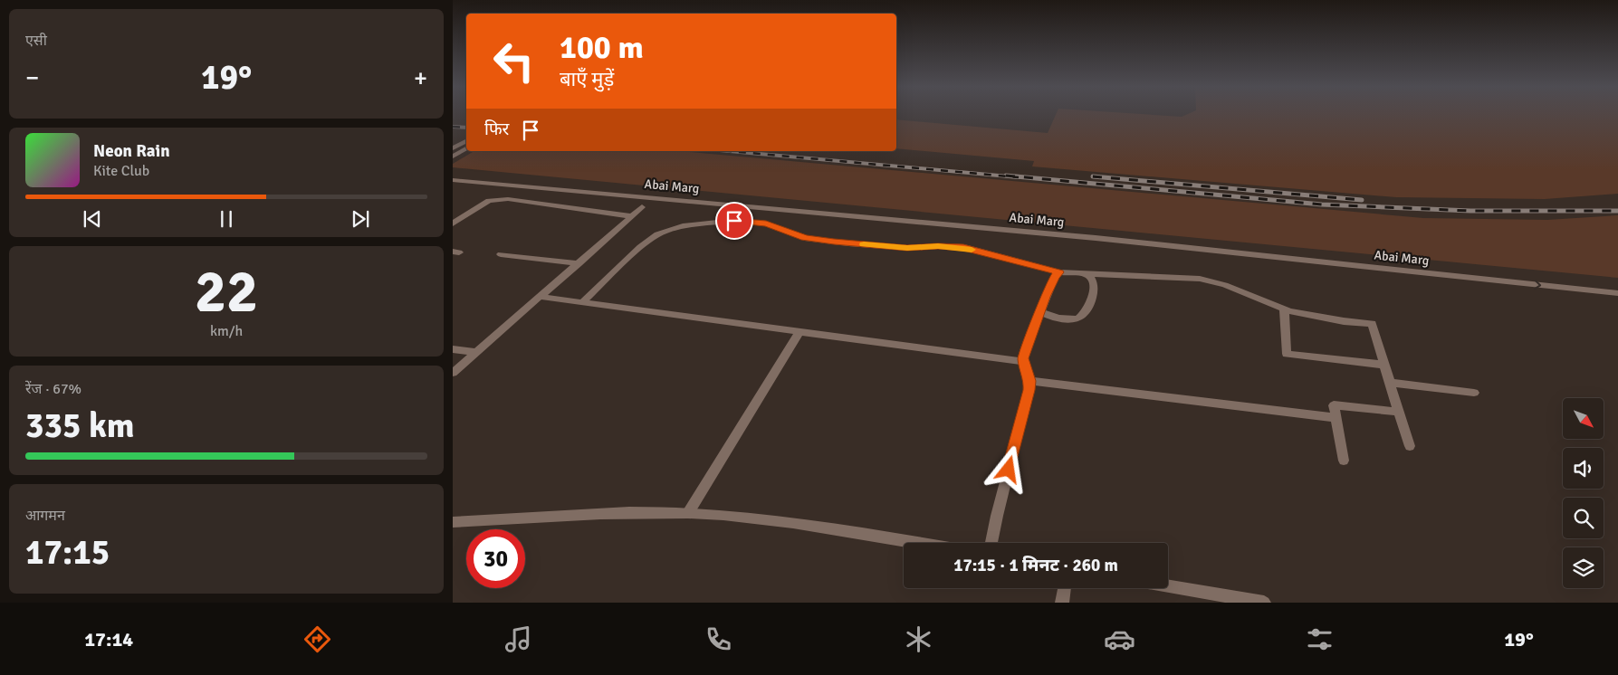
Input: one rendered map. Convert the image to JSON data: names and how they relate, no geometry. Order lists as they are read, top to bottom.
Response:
{
  "streets": {
    "street": ["Abai Marg"]
  },
  "north": "bottom right",
  "page": {
    "tile": [
      "एसी",
      ["22", "km/h"],
      ["रेंज · 67%", "335 km"],
      ["आगमन", "17:15"]
    ],
    "turn": ["100 m", "बाएँ मुड़ें"],
    "heat": ["−", "19°", "+"],
    "then": "फिर",
    "song": ["Neon Rain", "Kite Club"],
    "limit": "30",
    "trip": "17:15 · 1 मिनट · 260 m",
    "tabs": ["17:14", "19°"]
  }
}
